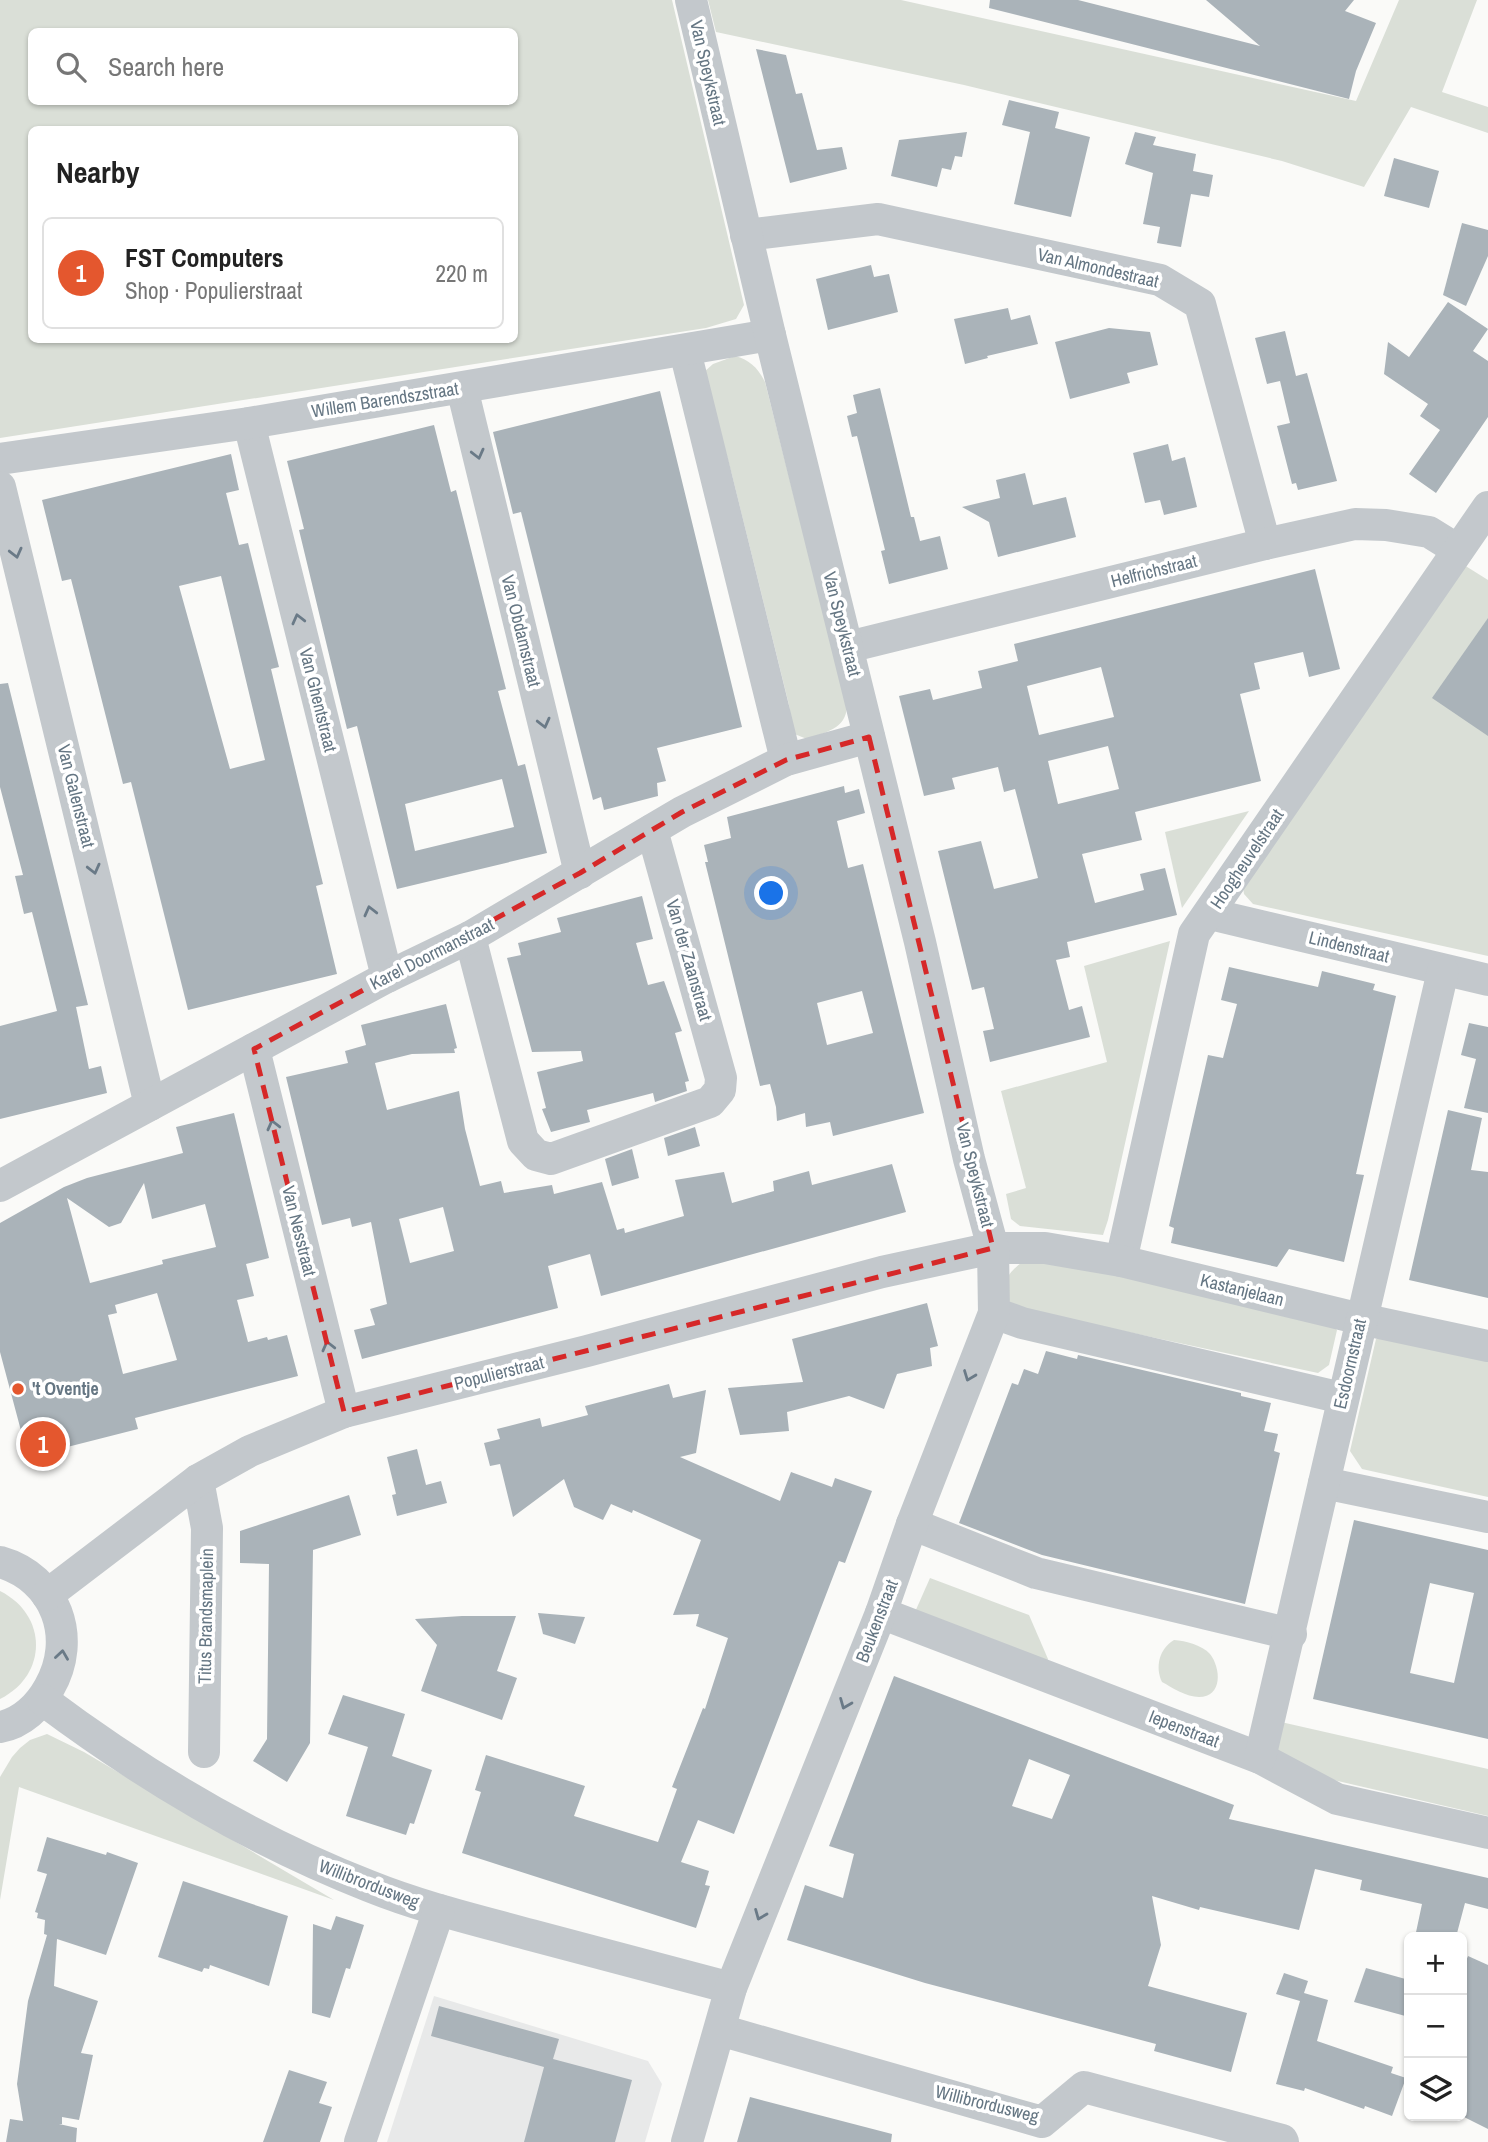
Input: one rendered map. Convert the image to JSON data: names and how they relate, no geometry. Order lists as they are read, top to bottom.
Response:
{
  "streets": {
    "street": [
      "Van Speykstraat",
      "Van Almondestraat",
      "Willem Barendszstraat",
      "Helfrichstraat",
      "Van Obdamstraat",
      "Van Ghentstraat",
      "Van Galenstraat",
      "Hoogheuvelstraat",
      "Lindenstraat",
      "Karel Doormanstraat",
      "Van der Zaanstraat",
      "Van Nesstraat",
      "Kastanjelaan",
      "Esdoornstraat",
      "Populierstraat",
      "Titus Brandsmaplein",
      "Beukenstraat",
      "Iepenstraat",
      "Willibrordusweg"
    ]
  },
  "crossings": [
    ["Van Speykstraat", "Van Almondestraat"],
    ["Van Speykstraat", "Willem Barendszstraat"],
    ["Van Speykstraat", "Helfrichstraat"],
    ["Van Speykstraat", "Karel Doormanstraat"],
    ["Van Speykstraat", "Kastanjelaan"],
    ["Van Speykstraat", "Populierstraat"],
    ["Van Speykstraat", "Beukenstraat"],
    ["Van Almondestraat", "Helfrichstraat"],
    ["Willem Barendszstraat", "Van Obdamstraat"],
    ["Willem Barendszstraat", "Van Ghentstraat"],
    ["Helfrichstraat", "Hoogheuvelstraat"],
    ["Van Obdamstraat", "Karel Doormanstraat"],
    ["Van Ghentstraat", "Karel Doormanstraat"],
    ["Van Galenstraat", "Karel Doormanstraat"],
    ["Hoogheuvelstraat", "Lindenstraat"],
    ["Hoogheuvelstraat", "Kastanjelaan"],
    ["Lindenstraat", "Esdoornstraat"],
    ["Karel Doormanstraat", "Van der Zaanstraat"],
    ["Karel Doormanstraat", "Van Nesstraat"],
    ["Van Nesstraat", "Populierstraat"],
    ["Kastanjelaan", "Esdoornstraat"],
    ["Kastanjelaan", "Populierstraat"],
    ["Kastanjelaan", "Beukenstraat"],
    ["Esdoornstraat", "Iepenstraat"],
    ["Populierstraat", "Titus Brandsmaplein"],
    ["Populierstraat", "Beukenstraat"],
    ["Beukenstraat", "Iepenstraat"],
    ["Beukenstraat", "Willibrordusweg"]
  ],
  "one_way": [
    "Van Ghentstraat",
    "Van Galenstraat",
    "Van Nesstraat",
    "Beukenstraat"
  ],
  "places": ["'t Oventje"],
  "page": {
    "search": "Search here",
    "heading": "Nearby",
    "list": [
      {
        "mark": "1",
        "name": "FST Computers",
        "note": "Shop · Populierstraat",
        "value": "220 m"
      }
    ],
    "pins": "1",
    "map_buttons": ["+", "−"]
  }
}
